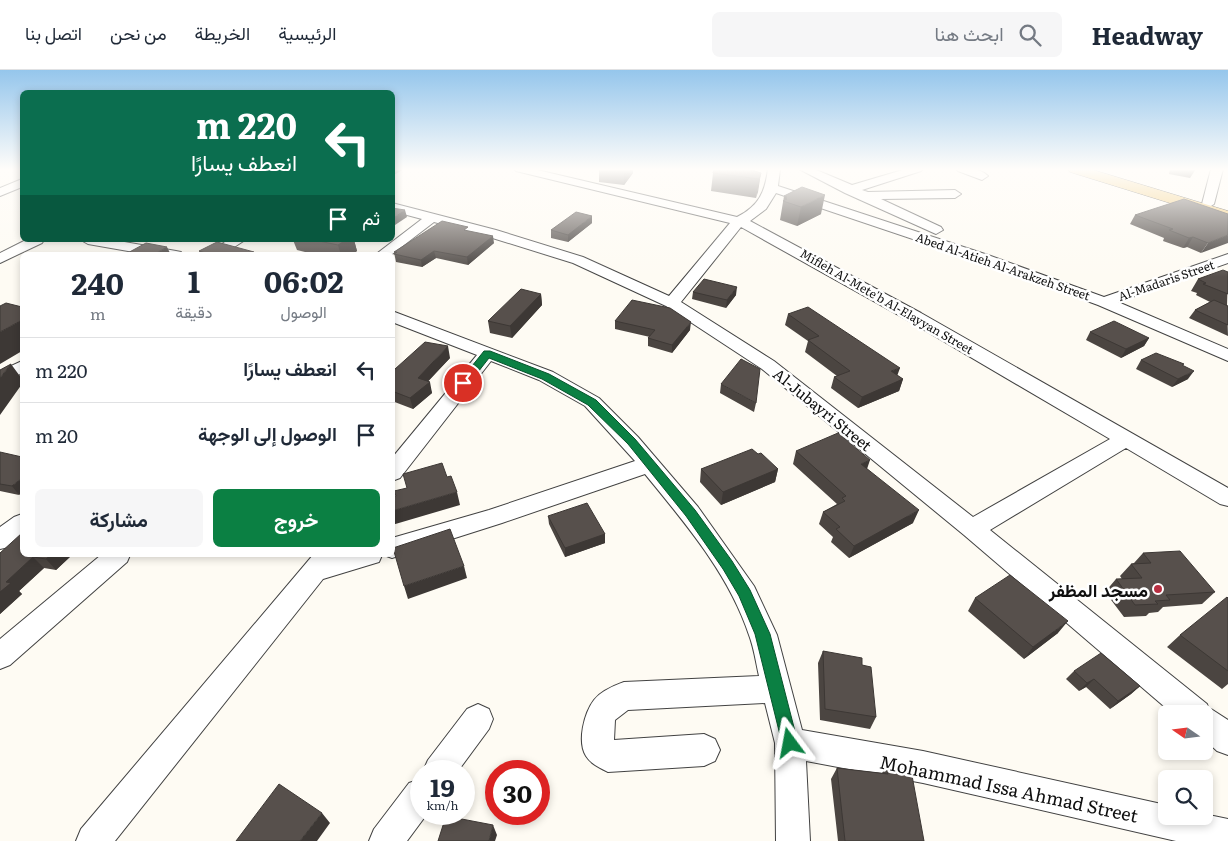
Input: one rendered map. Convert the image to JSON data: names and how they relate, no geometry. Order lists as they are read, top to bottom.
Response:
{
  "streets": {
    "street": [
      "Abed Al-Atieh Al-Arakzeh Street",
      "Al-Madaris Street",
      "Mifleh Al-Mete'b Al-Elayyan Street",
      "Al-Jubayri Street",
      "Mohammad Issa Ahmad Street"
    ]
  },
  "crossings": [
    ["Abed Al-Atieh Al-Arakzeh Street", "Al-Madaris Street"]
  ],
  "places": ["مسجد المظفر"],
  "north": "left",
  "page": {
    "header": "Headway",
    "search": "ابحث هنا",
    "nav": [
      "الرئيسية",
      "الخريطة",
      "من نحن",
      "اتصل بنا"
    ],
    "turn": ["220 m", "انعطف يسارًا"],
    "then": "ثم",
    "eta": [
      "06:02",
      "الوصول",
      "1",
      "دقيقة",
      "240",
      "m"
    ],
    "list": [
      {
        "name": "انعطف يسارًا",
        "value": "220 m"
      },
      {
        "name": "الوصول إلى الوجهة",
        "value": "20 m"
      }
    ],
    "buttons": ["خروج", "مشاركة"],
    "speed": "19 km/h",
    "limit": "30"
  }
}
